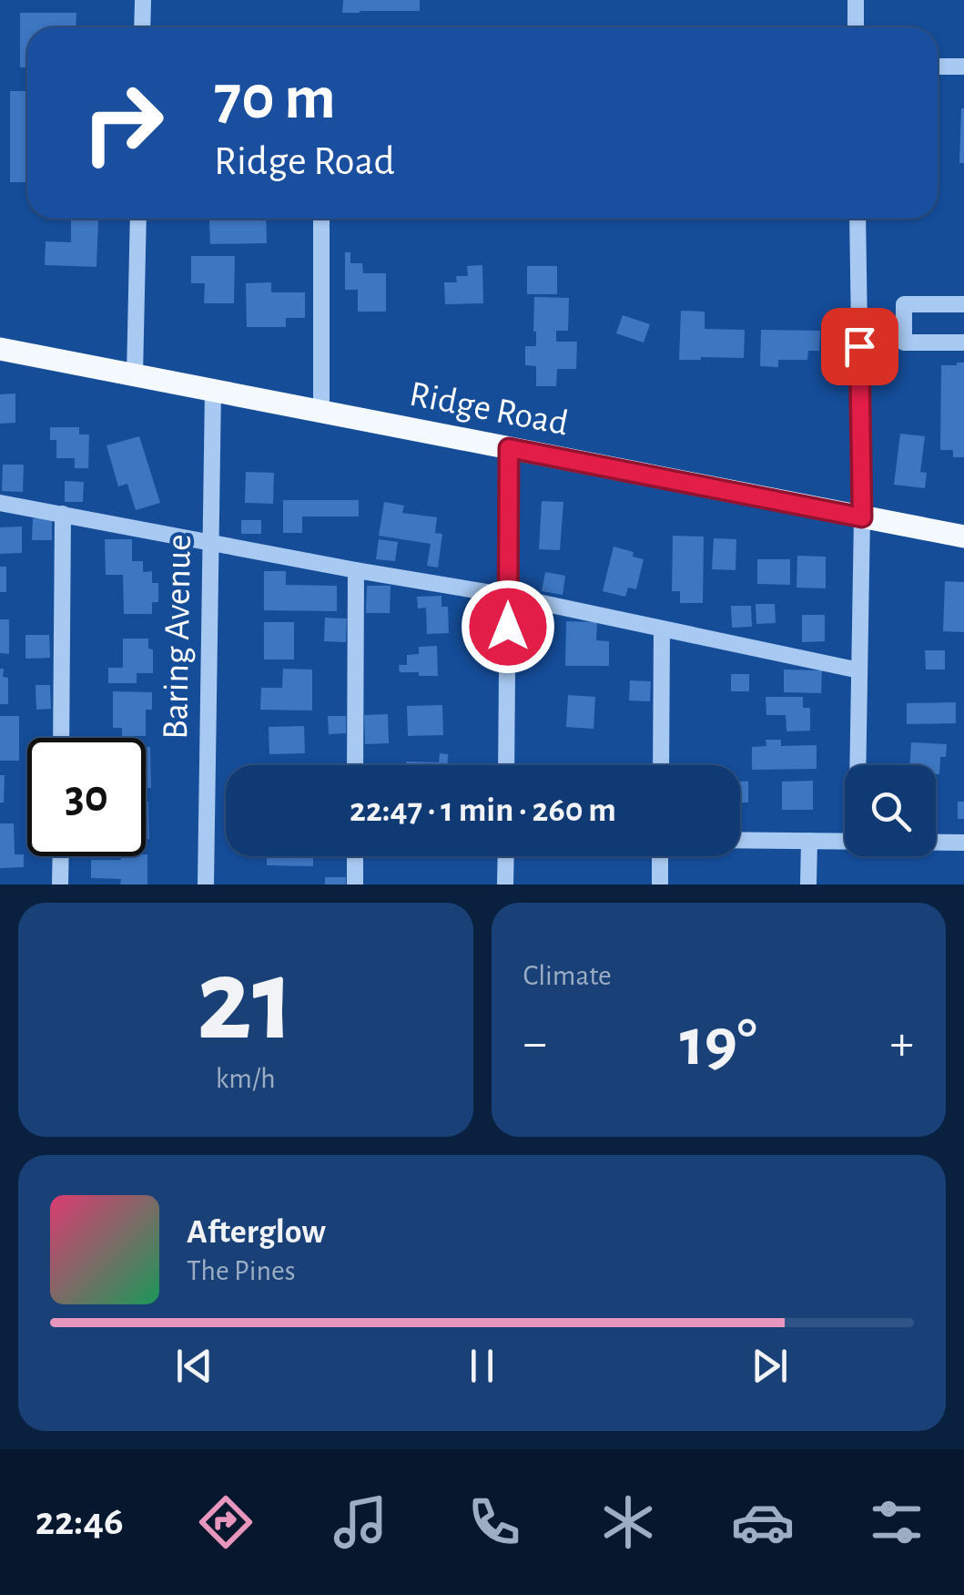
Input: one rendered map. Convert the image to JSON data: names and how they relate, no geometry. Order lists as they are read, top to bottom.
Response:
{
  "streets": {
    "main road": ["Ridge Road"],
    "street": ["Baring Avenue"]
  },
  "crossings": [
    ["Ridge Road", "Baring Avenue"]
  ],
  "page": {
    "turn": ["70 m", "Ridge Road"],
    "limit": "30",
    "trip": "22:47 · 1 min · 260 m",
    "tile": [
      ["21", "km/h"],
      "Climate"
    ],
    "heat": ["−", "19°", "+"],
    "song": ["Afterglow", "The Pines"],
    "tabs": "22:46"
  }
}
